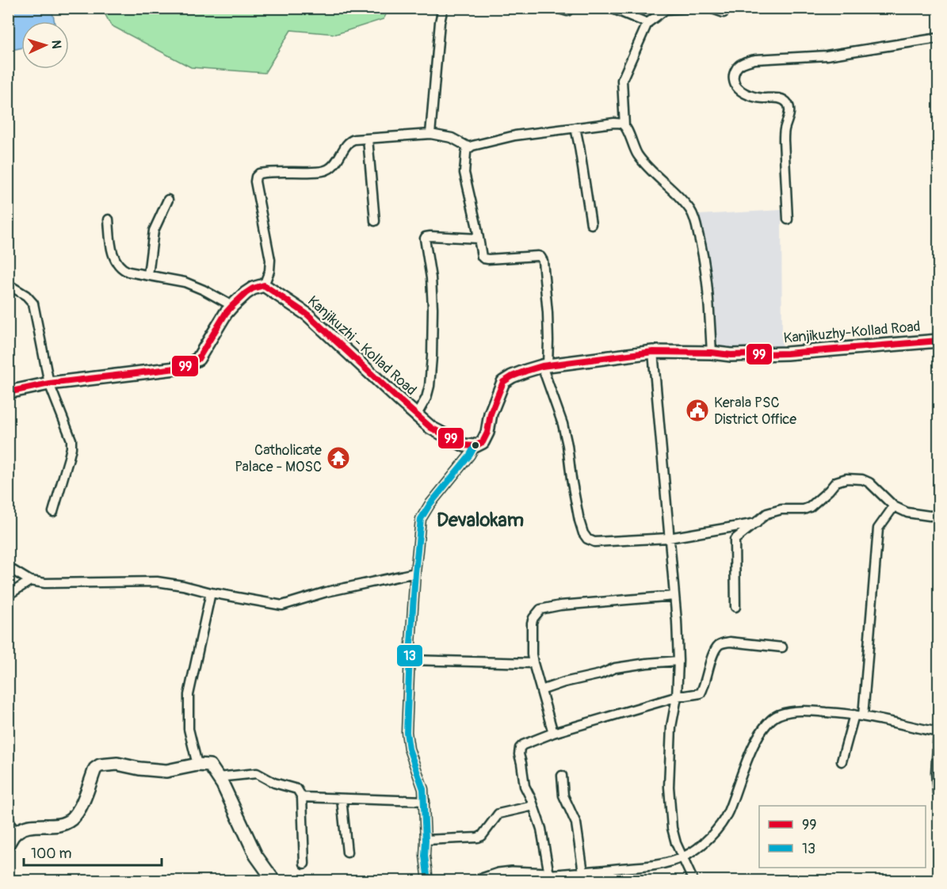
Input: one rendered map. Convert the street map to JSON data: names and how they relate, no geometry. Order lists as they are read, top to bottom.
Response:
{
  "streets": {
    "main road": ["Kanjikuzhy-Kollad Road", "Kanjikuzhi - Kollad Road"]
  },
  "crossings": [
    ["Kanjikuzhy-Kollad Road", "Kanjikuzhi - Kollad Road"]
  ],
  "districts": ["Devalokam"],
  "places": {
    "public building": ["Kerala PSC District Office"],
    "temple": ["Catholicate Palace - MOSC"]
  },
  "lines": ["transit line 99", "transit line 13"],
  "legend": ["99", "13"],
  "scale_bar": "100 m",
  "north": "right"
}
